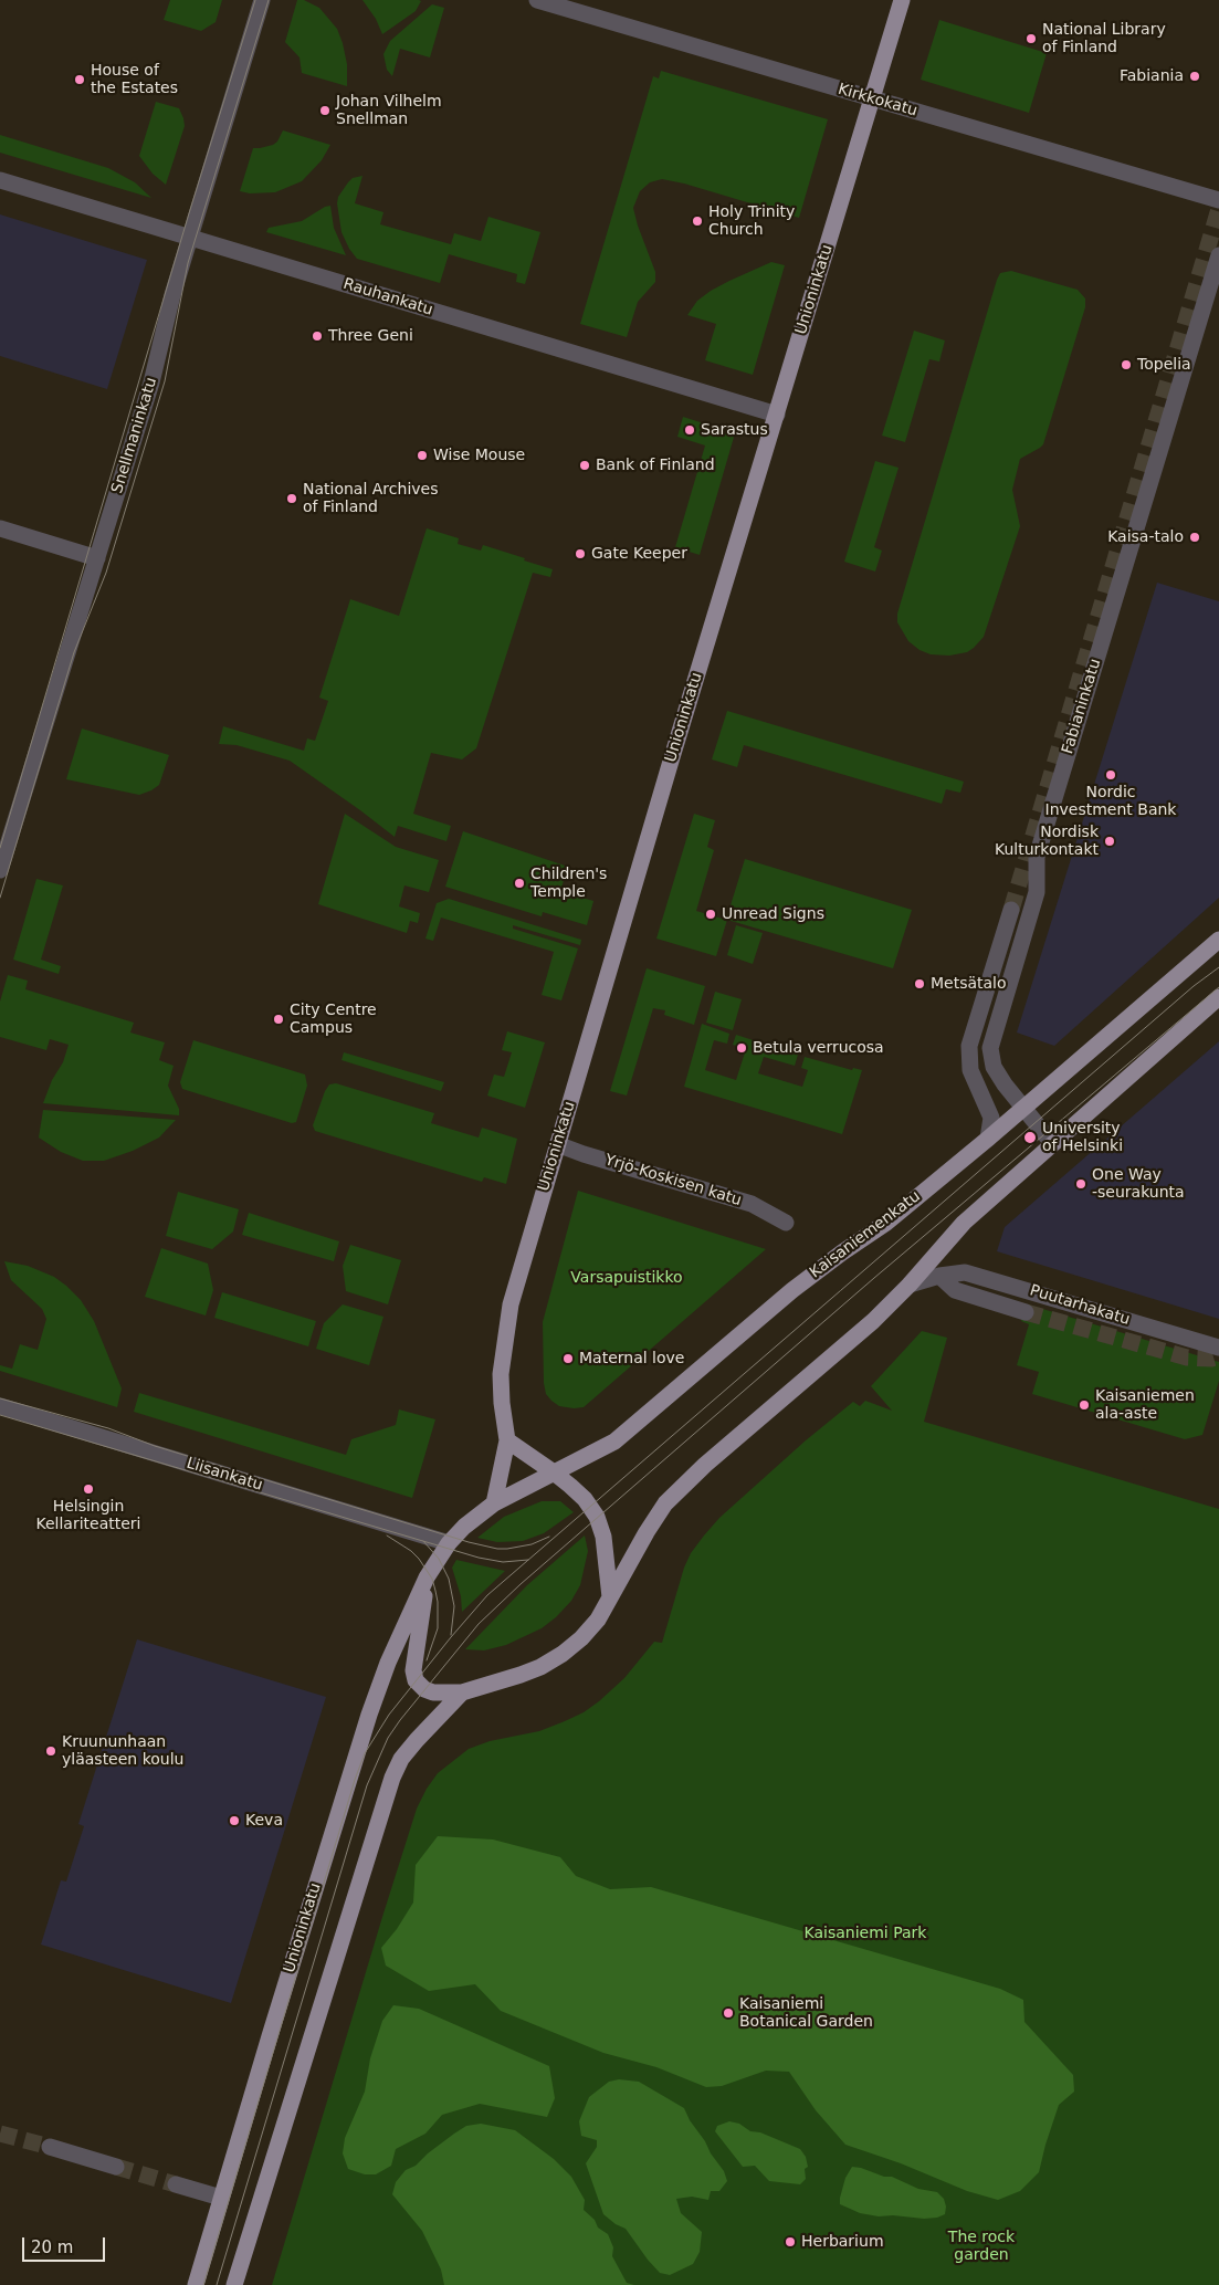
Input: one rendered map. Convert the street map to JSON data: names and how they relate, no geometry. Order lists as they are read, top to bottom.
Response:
{
  "streets": {
    "main road": ["Unioninkatu", "Kaisaniemenkatu"],
    "street": [
      "Kirkkokatu",
      "Rauhankatu",
      "Snellmaninkatu",
      "Fabianinkatu",
      "Yrjö-Koskisen katu",
      "Puutarhakatu",
      "Liisankatu"
    ]
  },
  "crossings": [
    ["Kirkkokatu", "Unioninkatu"],
    ["Unioninkatu", "Rauhankatu"],
    ["Unioninkatu", "Yrjö-Koskisen katu"],
    ["Unioninkatu", "Kaisaniemenkatu"],
    ["Unioninkatu", "Liisankatu"],
    ["Rauhankatu", "Snellmaninkatu"],
    ["Fabianinkatu", "Kaisaniemenkatu"]
  ],
  "parks": ["Varsapuistikko", "Kaisaniemi Park", "The rock garden"],
  "places": [
    "National Library of Finland",
    "Fabiania",
    "House of the Estates",
    "Johan Vilhelm Snellman",
    "Holy Trinity Church",
    "Three Geni",
    "Topelia",
    "Sarastus",
    "Wise Mouse",
    "Bank of Finland",
    "National Archives of Finland",
    "Kaisa-talo",
    "Gate Keeper",
    "Nordic Investment Bank",
    "Nordisk Kulturkontakt",
    "Children's Temple",
    "Unread Signs",
    "Metsätalo",
    "City Centre Campus",
    "Betula verrucosa",
    "University of Helsinki",
    "One Way -seurakunta",
    "Maternal love",
    "Kaisaniemen ala-aste",
    "Helsingin Kellariteatteri",
    "Kruununhaan yläasteen koulu",
    "Keva",
    "Kaisaniemi Botanical Garden",
    "Herbarium"
  ],
  "scale_bar": "20 m"
}
